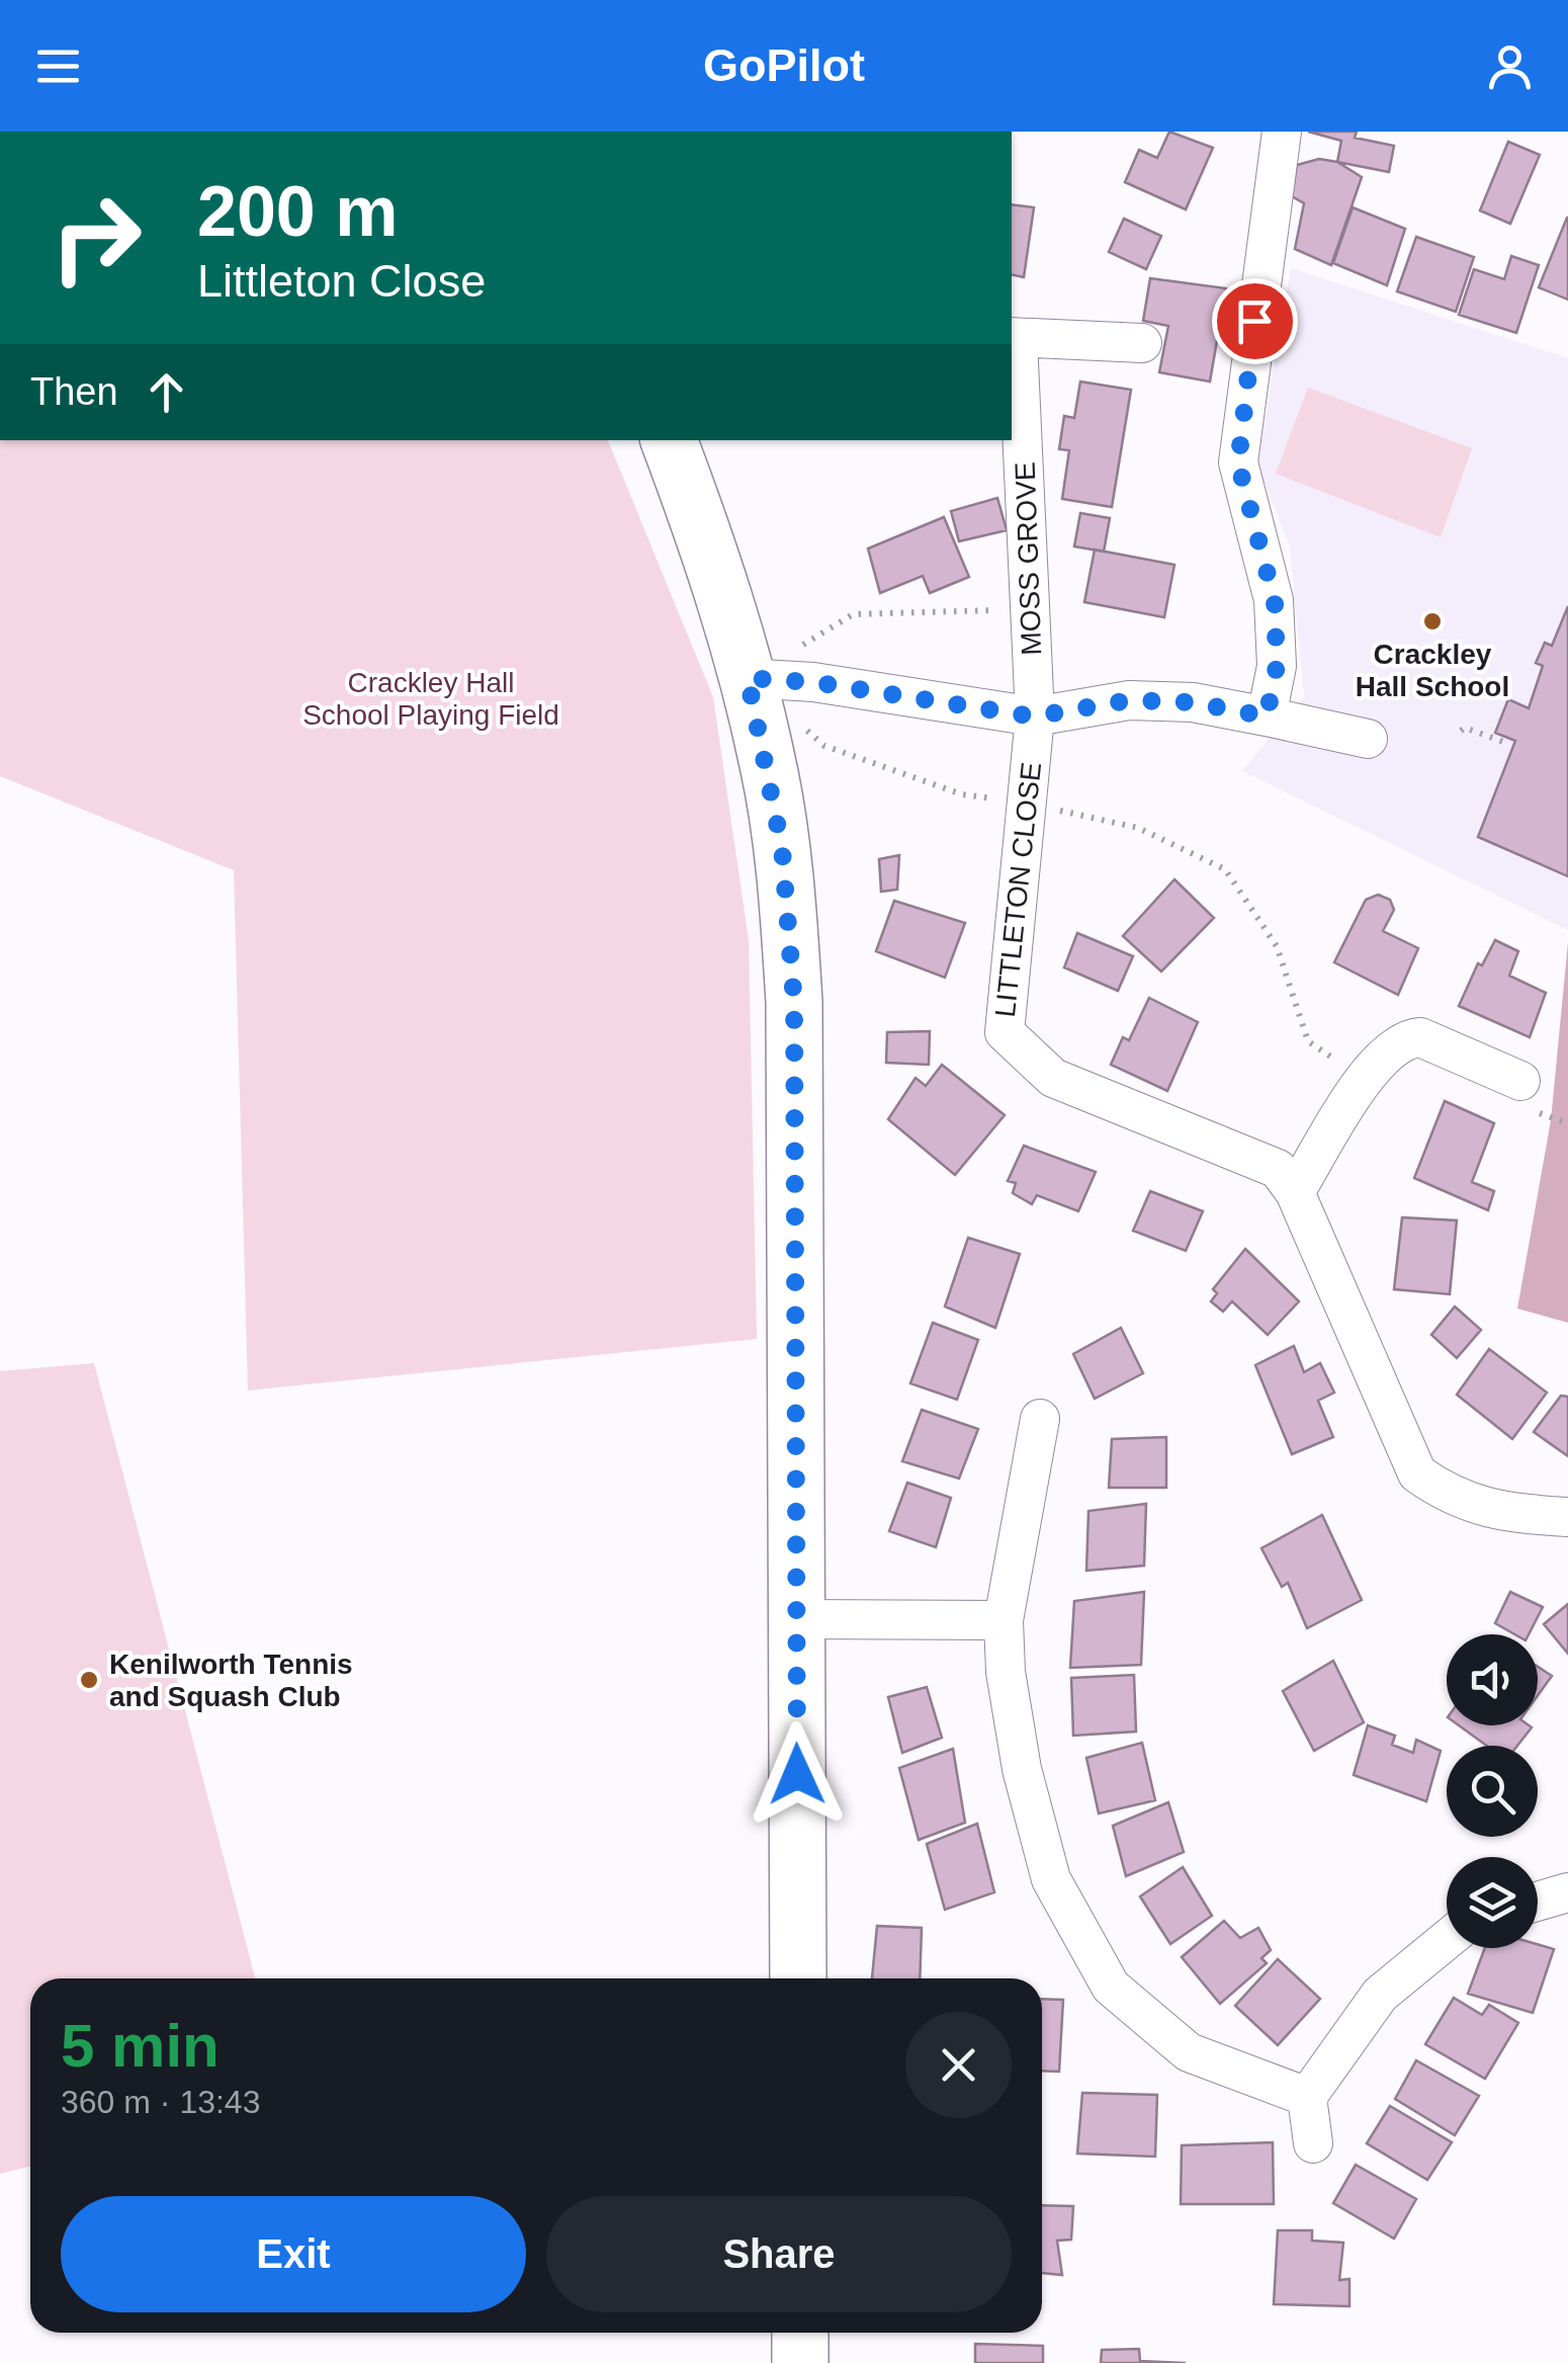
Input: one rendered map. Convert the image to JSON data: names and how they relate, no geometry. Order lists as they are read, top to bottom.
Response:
{
  "streets": {
    "street": ["MOSS GROVE", "LITTLETON CLOSE"]
  },
  "crossings": [
    ["MOSS GROVE", "LITTLETON CLOSE"]
  ],
  "parks": ["Crackley Hall School Playing Field"],
  "places": ["Crackley Hall School", "Kenilworth Tennis and Squash Club"],
  "page": {
    "header": "GoPilot",
    "turn": ["200 m", "Littleton Close"],
    "then": "Then",
    "heading": ["5 min", "360 m · 13:43"],
    "buttons": ["Exit", "Share"]
  }
}
